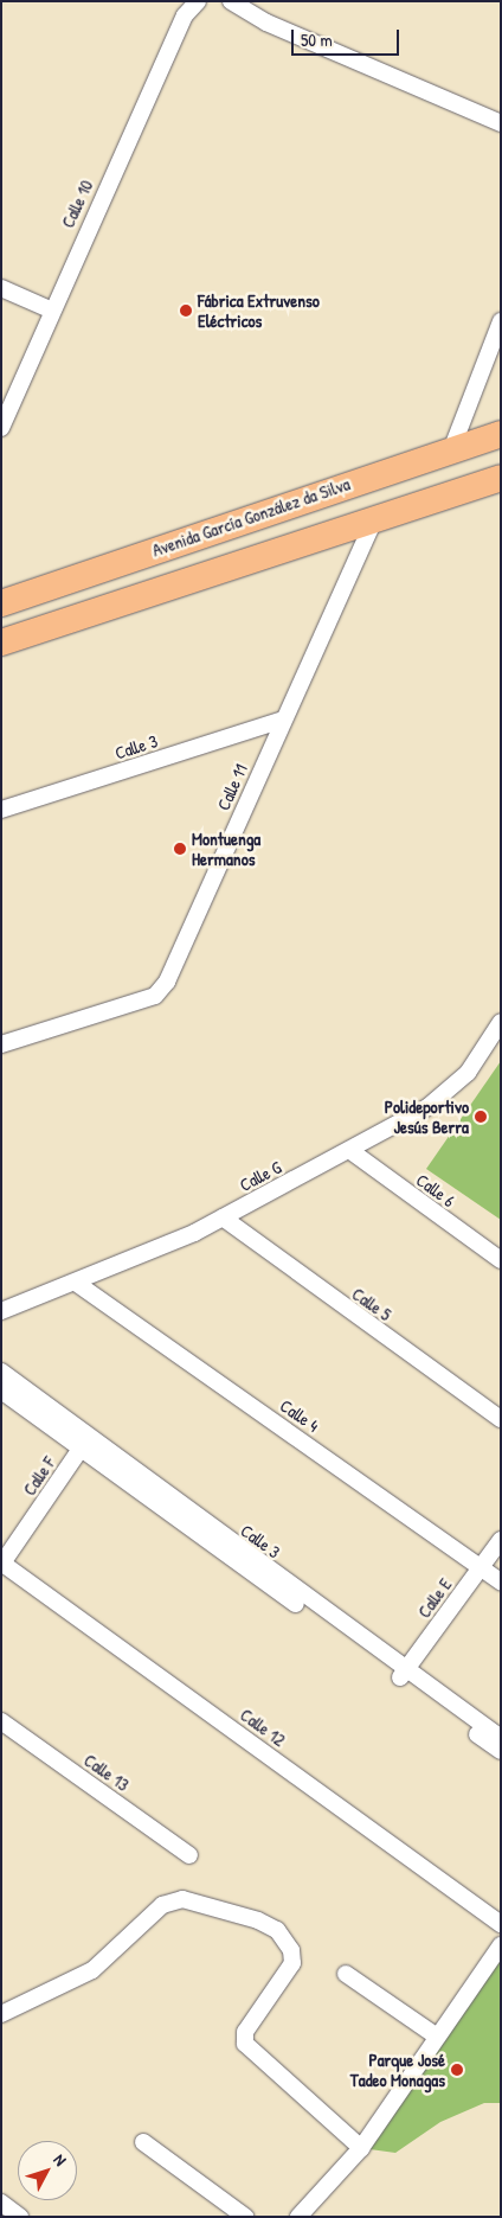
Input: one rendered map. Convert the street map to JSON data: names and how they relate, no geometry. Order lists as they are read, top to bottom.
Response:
{
  "streets": {
    "main road": ["Avenida García González da Silva"],
    "street": [
      "Calle 10",
      "Calle 3",
      "Calle 11",
      "Calle G",
      "Calle 6",
      "Calle 5",
      "Calle 4",
      "Calle F",
      "Calle E",
      "Calle 12",
      "Calle 13"
    ]
  },
  "crossings": [
    ["Calle 3", "Calle 11"],
    ["Calle 3", "Calle F"],
    ["Calle 3", "Calle E"],
    ["Calle G", "Calle 6"],
    ["Calle G", "Calle 5"],
    ["Calle G", "Calle 4"],
    ["Calle 4", "Calle E"],
    ["Calle F", "Calle 12"]
  ],
  "places": [
    "Fábrica Extruvenso Eléctricos",
    "Montuenga Hermanos",
    "Polideportivo Jesús Berra",
    "Parque José Tadeo Monagas"
  ],
  "scale_bar": "50 m",
  "north": "top right"
}
